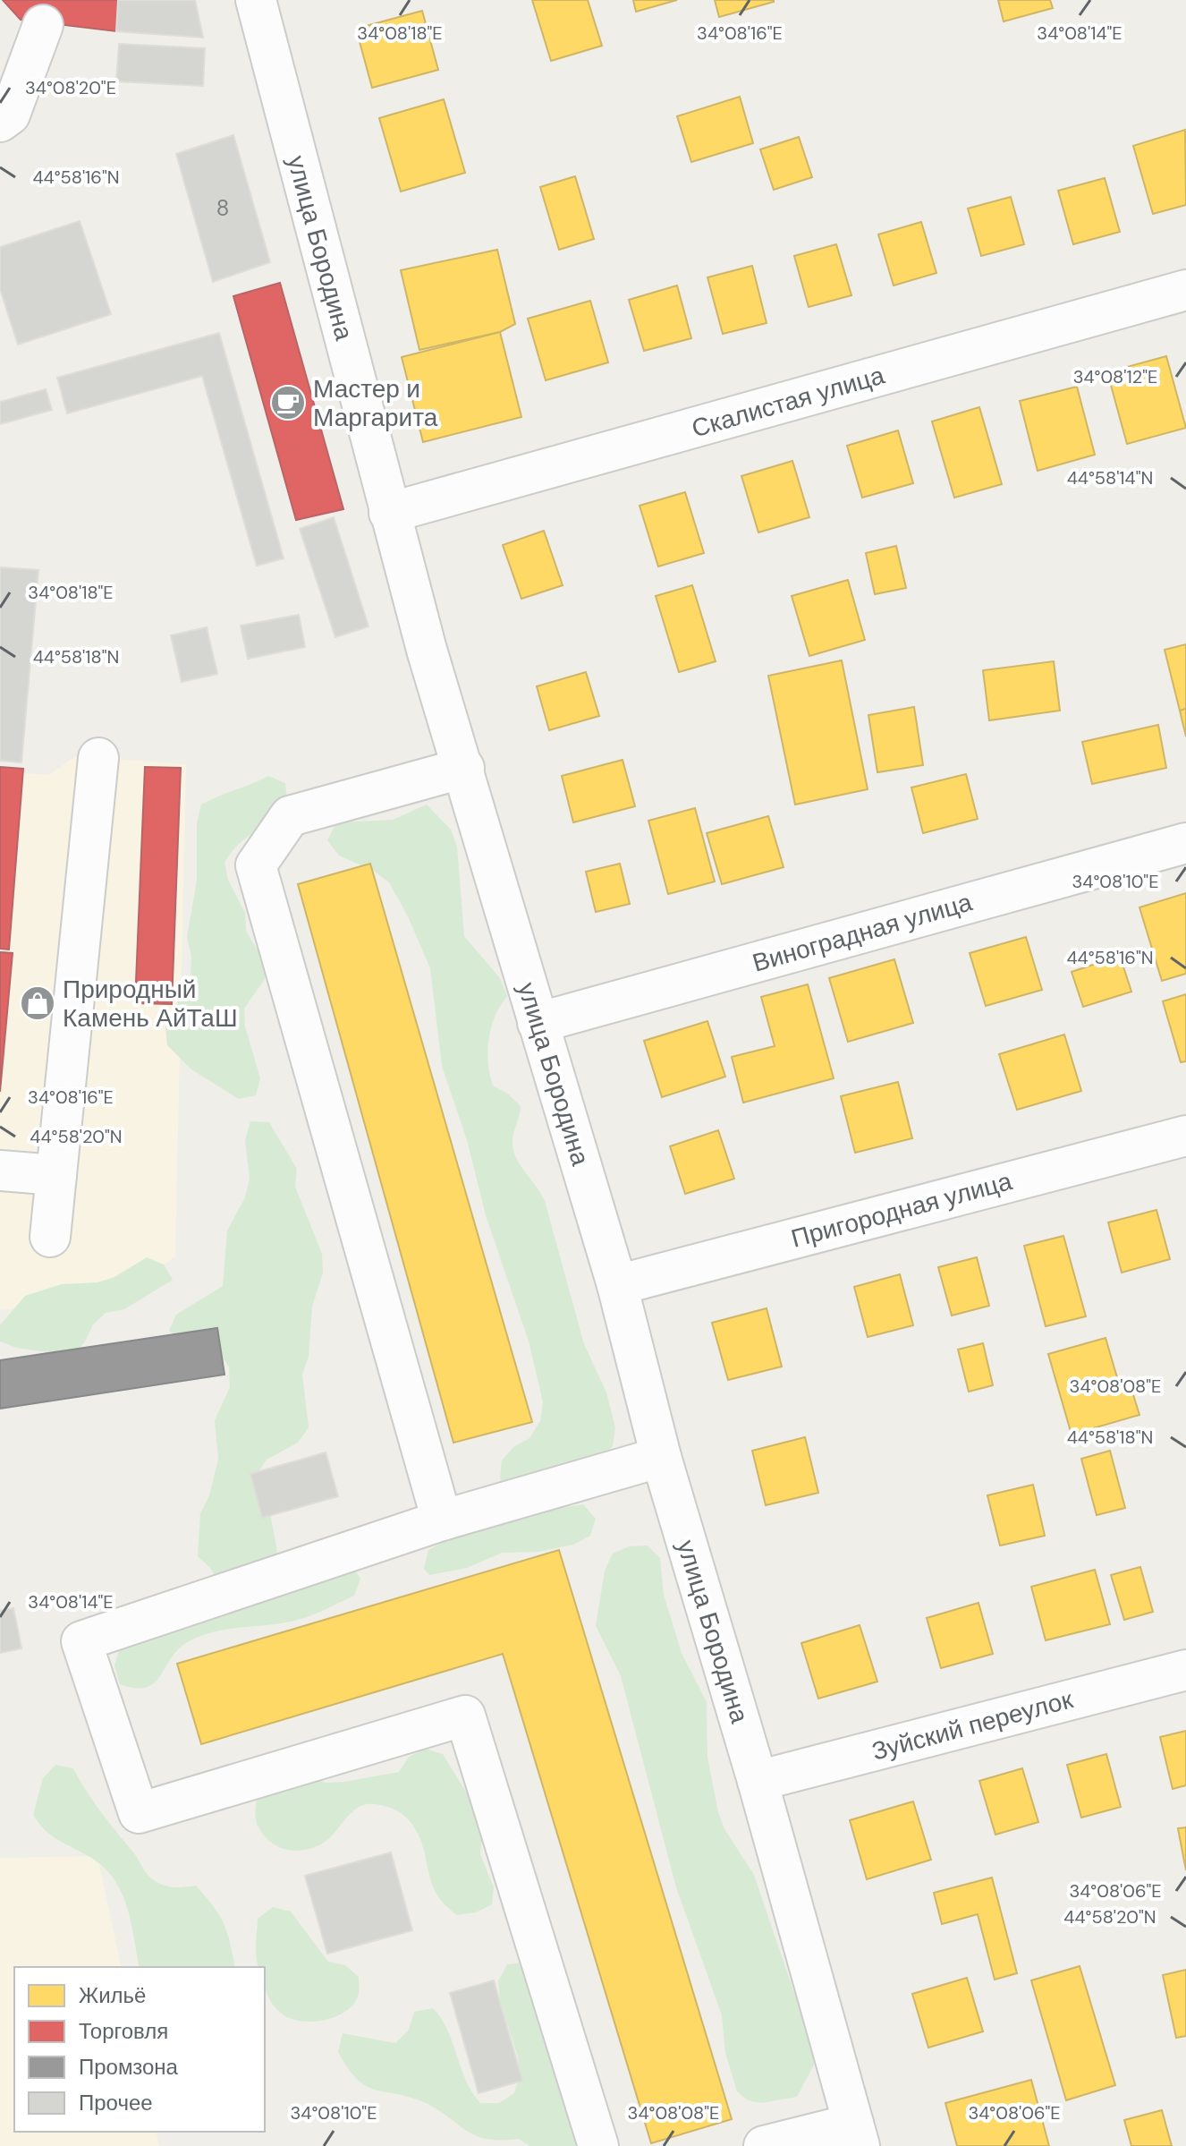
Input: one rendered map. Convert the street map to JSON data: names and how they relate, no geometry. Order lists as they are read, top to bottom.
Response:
{
  "streets": {
    "street": [
      "улица Бородина",
      "Скалистая улица",
      "Виноградная улица",
      "Пригородная улица",
      "Зуйский переулок"
    ]
  },
  "crossings": [
    ["улица Бородина", "Скалистая улица"],
    ["улица Бородина", "Виноградная улица"],
    ["улица Бородина", "Пригородная улица"],
    ["улица Бородина", "Зуйский переулок"]
  ],
  "places": {
    "cafe": ["Мастер и Маргарита"],
    "shop": ["Природный Камень АйТаШ"]
  },
  "house_numbers": ["8"],
  "legend": [
    "Жильё",
    "Торговля",
    "Промзона",
    "Прочее"
  ],
  "coordinates": [
    "34°08'18\"E",
    "34°08'16\"E",
    "34°08'14\"E",
    "34°08'20\"E",
    "44°58'16\"N",
    "34°08'12\"E",
    "44°58'14\"N",
    "44°58'18\"N",
    "34°08'10\"E",
    "44°58'20\"N",
    "34°08'08\"E",
    "34°08'06\"E"
  ]
}
